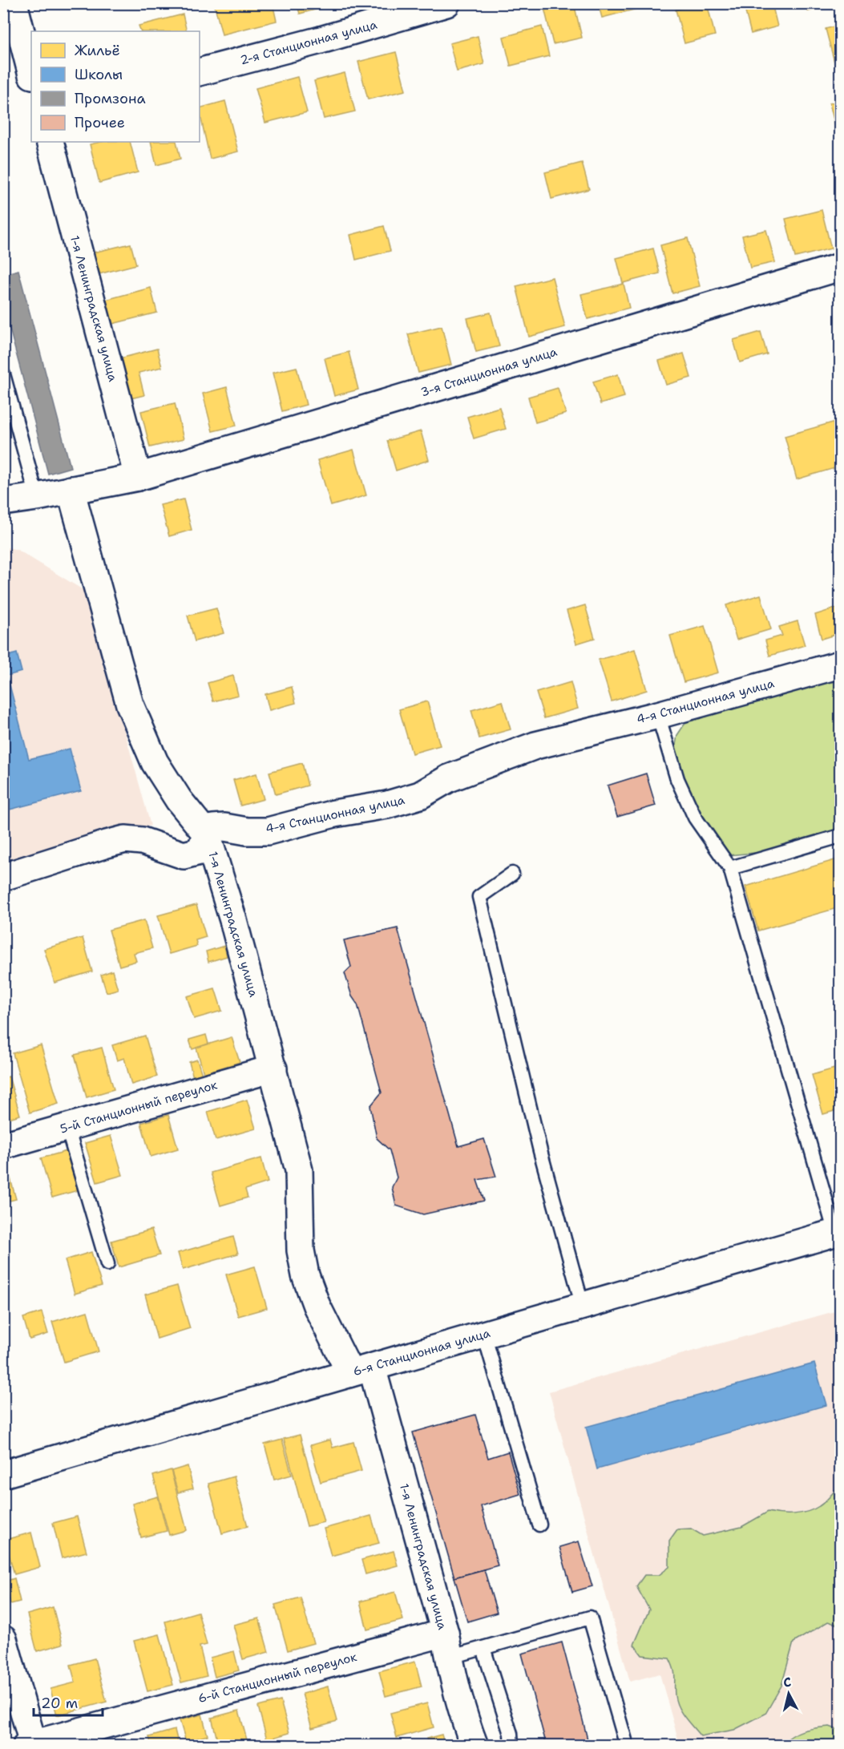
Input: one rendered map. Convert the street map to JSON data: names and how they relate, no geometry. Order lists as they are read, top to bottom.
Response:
{
  "streets": {
    "street": [
      "2-я Станционная улица",
      "1-я Ленинградская улица",
      "3-я Станционная улица",
      "4-я Станционная улица",
      "5-й Станционный переулок",
      "6-я Станционная улица",
      "6-й Станционный переулок"
    ]
  },
  "crossings": [
    ["1-я Ленинградская улица", "3-я Станционная улица"],
    ["1-я Ленинградская улица", "4-я Станционная улица"],
    ["1-я Ленинградская улица", "5-й Станционный переулок"],
    ["1-я Ленинградская улица", "6-я Станционная улица"],
    ["1-я Ленинградская улица", "6-й Станционный переулок"]
  ],
  "legend": [
    "Жильё",
    "Школы",
    "Промзона",
    "Прочее"
  ],
  "scale_bar": "20 m",
  "north": "top"
}
